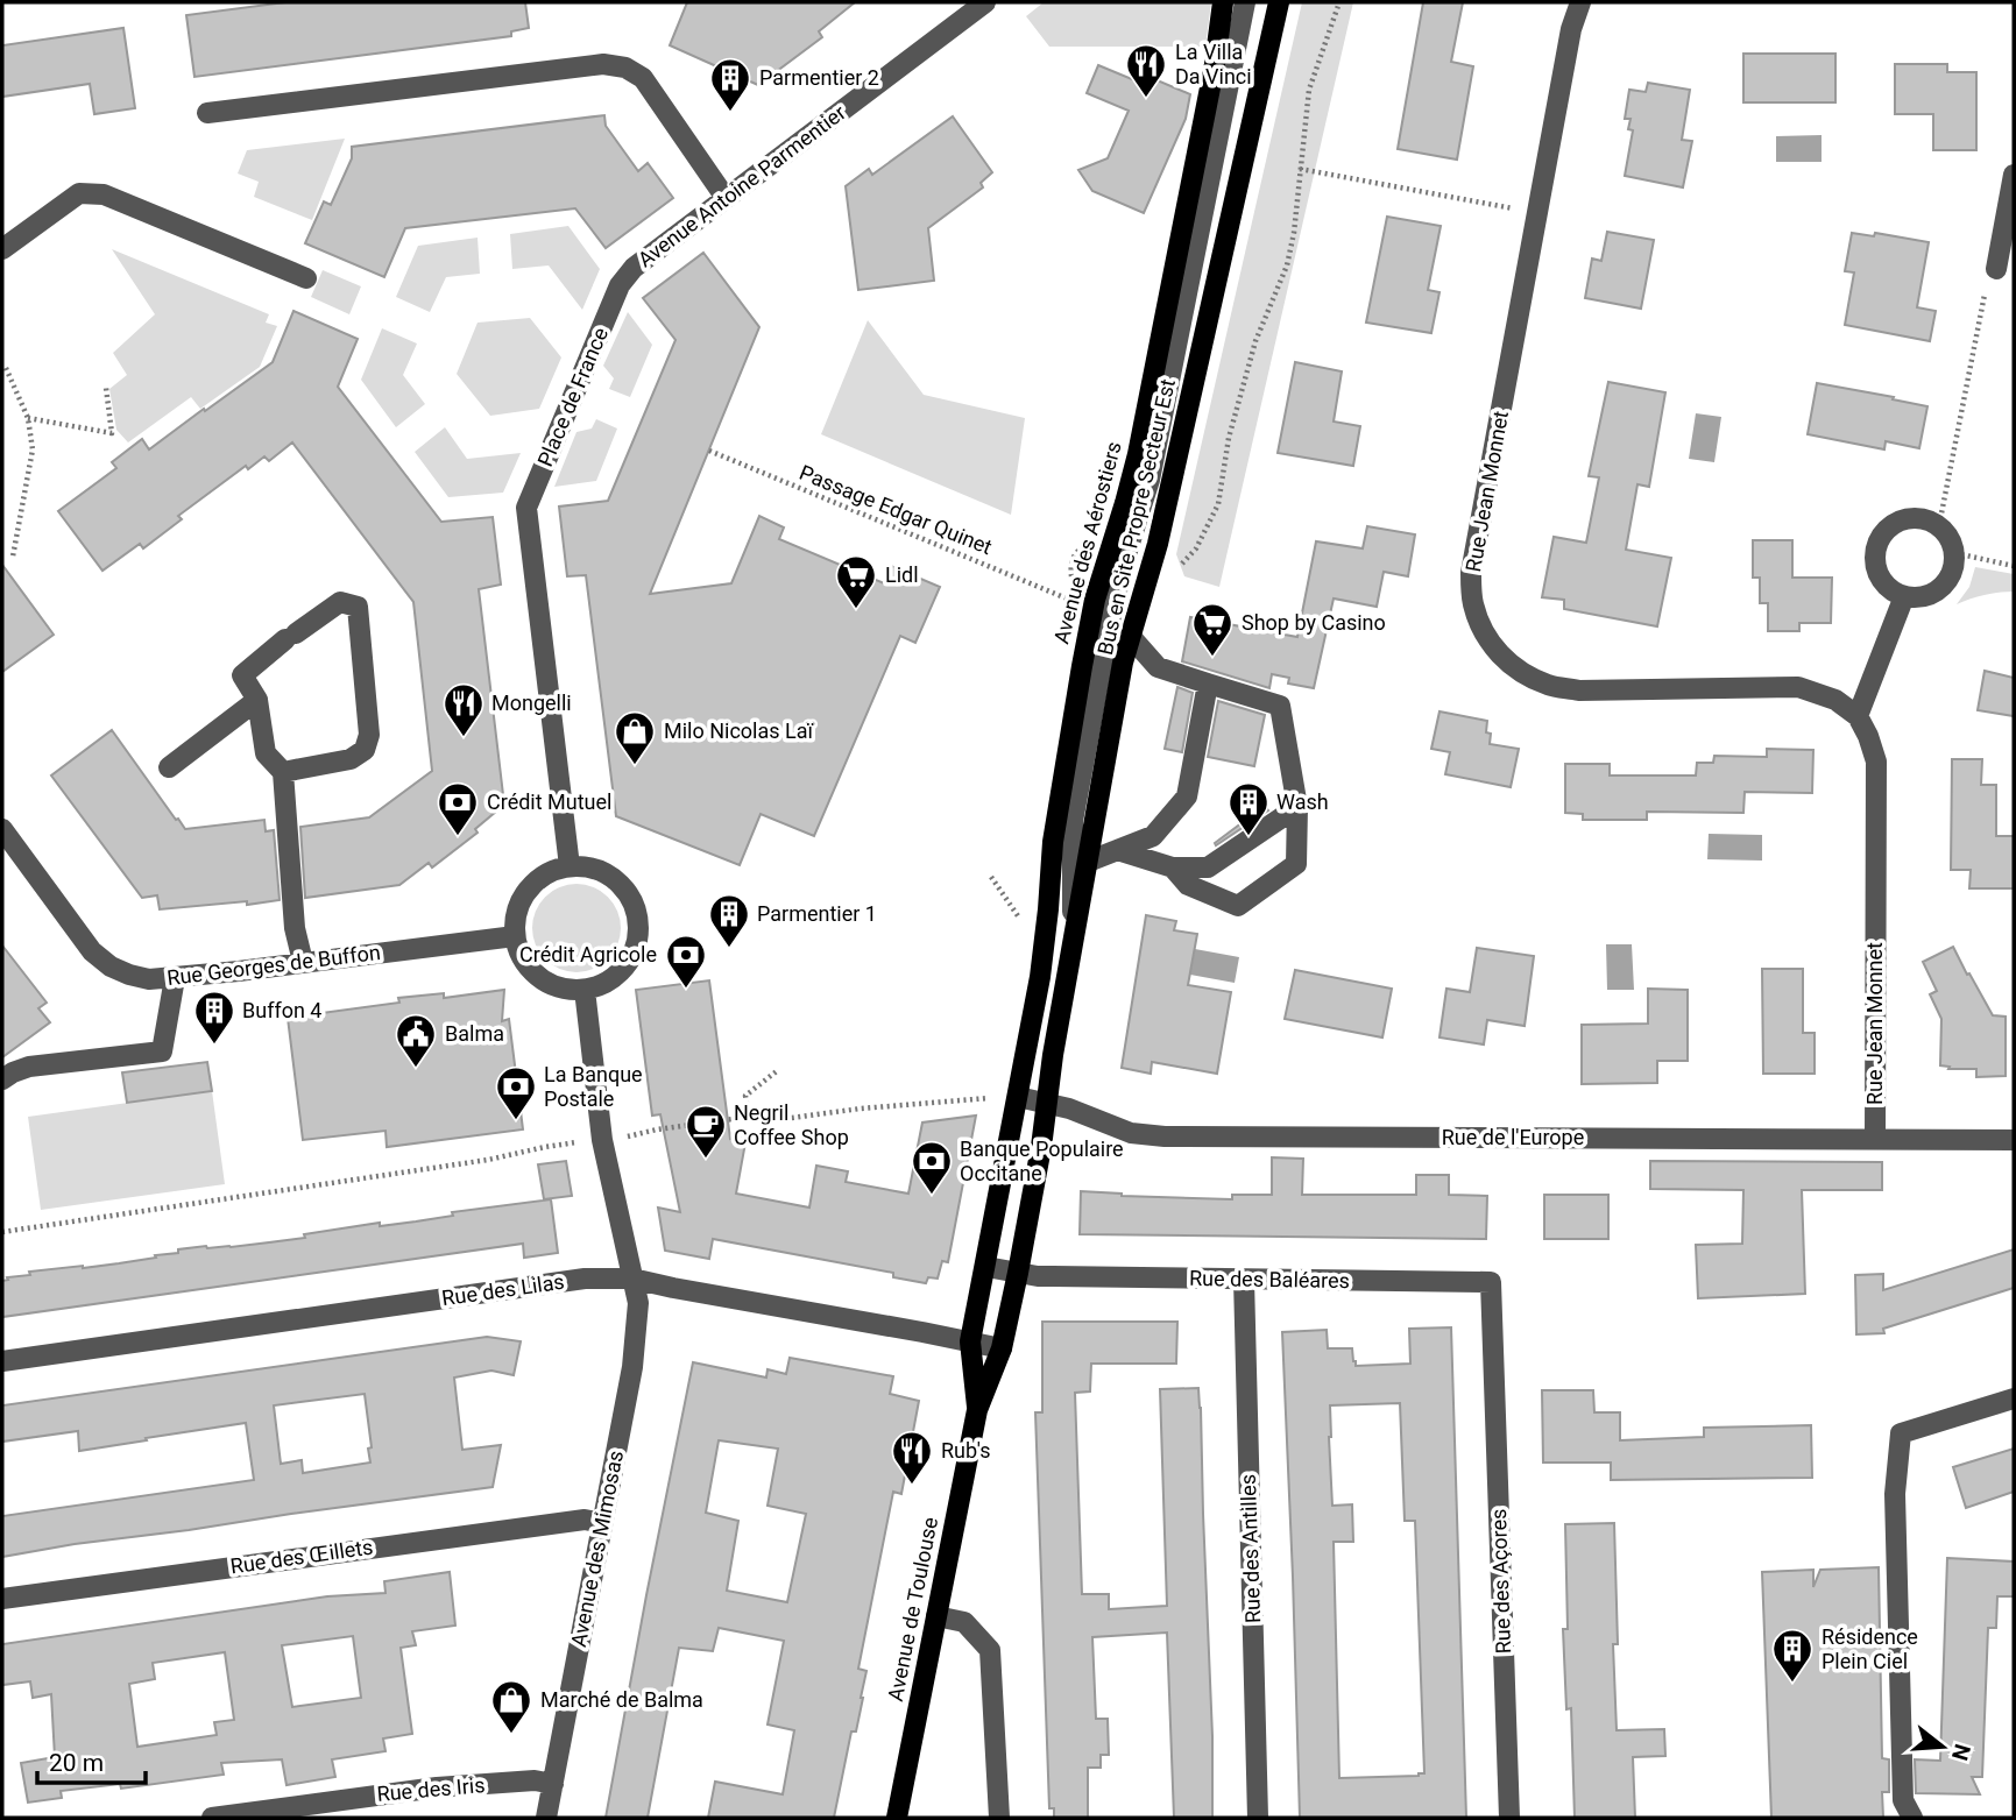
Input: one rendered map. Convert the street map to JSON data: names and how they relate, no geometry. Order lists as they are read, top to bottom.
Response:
{
  "streets": {
    "main road": ["Avenue des Aérostiers", "Avenue de Toulouse"],
    "street": [
      "Avenue Antoine Parmentier",
      "Place de France",
      "Rue Jean Monnet",
      "Bus en Site Propre Secteur Est",
      "Rue Georges de Buffon",
      "Rue de l'Europe",
      "Rue des Baléares",
      "Rue des Lilas",
      "Avenue des Mimosas",
      "Rue des Antilles",
      "Rue des Œillets",
      "Rue des Açores",
      "Rue des Iris"
    ],
    "path": ["Passage Edgar Quinet"]
  },
  "crossings": [
    ["Avenue Antoine Parmentier", "Place de France"],
    ["Place de France", "Rue Georges de Buffon"],
    ["Rue Jean Monnet", "Rue de l'Europe"],
    ["Avenue des Aérostiers", "Rue de l'Europe"],
    ["Avenue des Aérostiers", "Avenue de Toulouse"],
    ["Rue de l'Europe", "Avenue de Toulouse"],
    ["Rue des Baléares", "Rue des Antilles"],
    ["Rue des Baléares", "Rue des Açores"],
    ["Rue des Baléares", "Avenue de Toulouse"],
    ["Rue des Lilas", "Avenue des Mimosas"],
    ["Rue des Lilas", "Avenue de Toulouse"],
    ["Avenue des Mimosas", "Rue des Œillets"],
    ["Avenue des Mimosas", "Rue des Iris"]
  ],
  "places": {
    "restaurant": ["La Villa Da Vinci", "Mongelli", "Rub's"],
    "building": [
      "Parmentier 2",
      "Wash",
      "Parmentier 1",
      "Buffon 4",
      "Résidence Plein Ciel"
    ],
    "supermarket": ["Lidl", "Shop by Casino"],
    "shop": ["Milo Nicolas Laï", "Marché de Balma"],
    "bank": [
      "Crédit Mutuel",
      "Crédit Agricole",
      "La Banque Postale",
      "Banque Populaire Occitane"
    ],
    "public building": ["Balma"],
    "cafe": ["Negril Coffee Shop"]
  },
  "scale_bar": "20 m",
  "north": "right"
}
